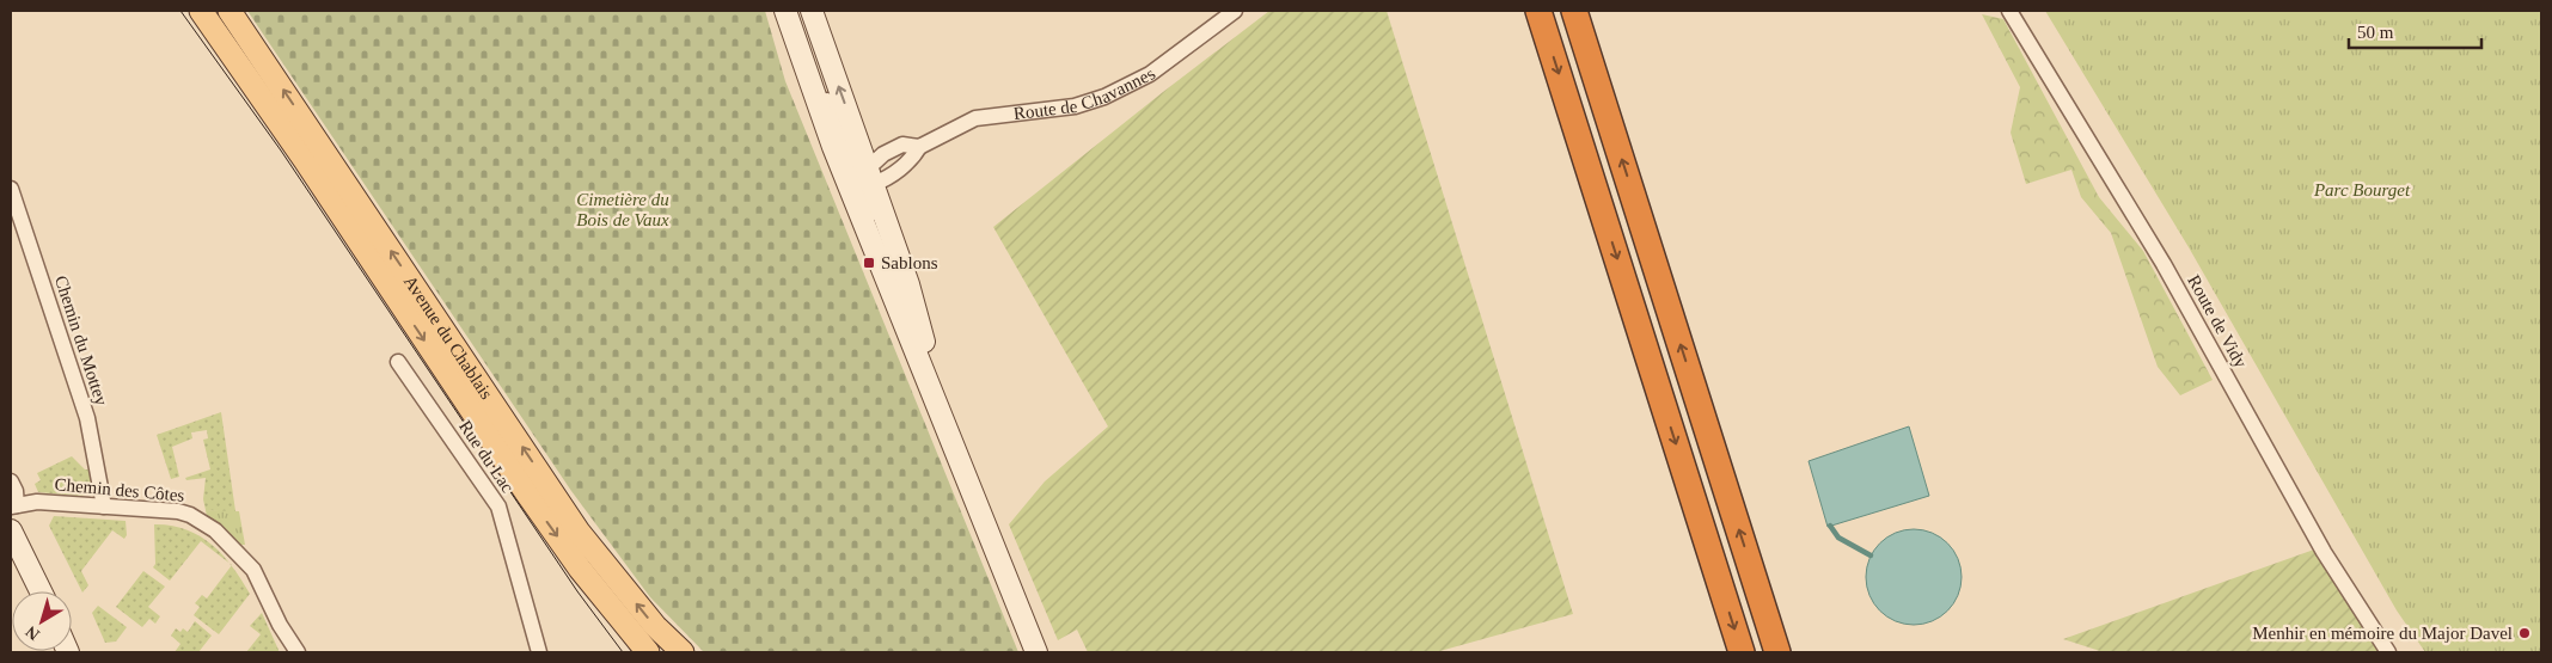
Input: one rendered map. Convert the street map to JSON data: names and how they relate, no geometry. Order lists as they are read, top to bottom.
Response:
{
  "streets": {
    "main road": ["Avenue du Chablais"],
    "street": [
      "Route de Chavannes",
      "Route de Vidy",
      "Chemin du Mottey",
      "Rue du Lac",
      "Chemin des Côtes"
    ]
  },
  "crossings": [
    ["Chemin du Mottey", "Chemin des Côtes"]
  ],
  "parks": ["Parc Bourget", "Cimetière du Bois de Vaux"],
  "places": {
    "transit": ["Sablons"],
    "other": ["Menhir en mémoire du Major Davel"]
  },
  "scale_bar": "50 m",
  "north": "bottom left"
}
